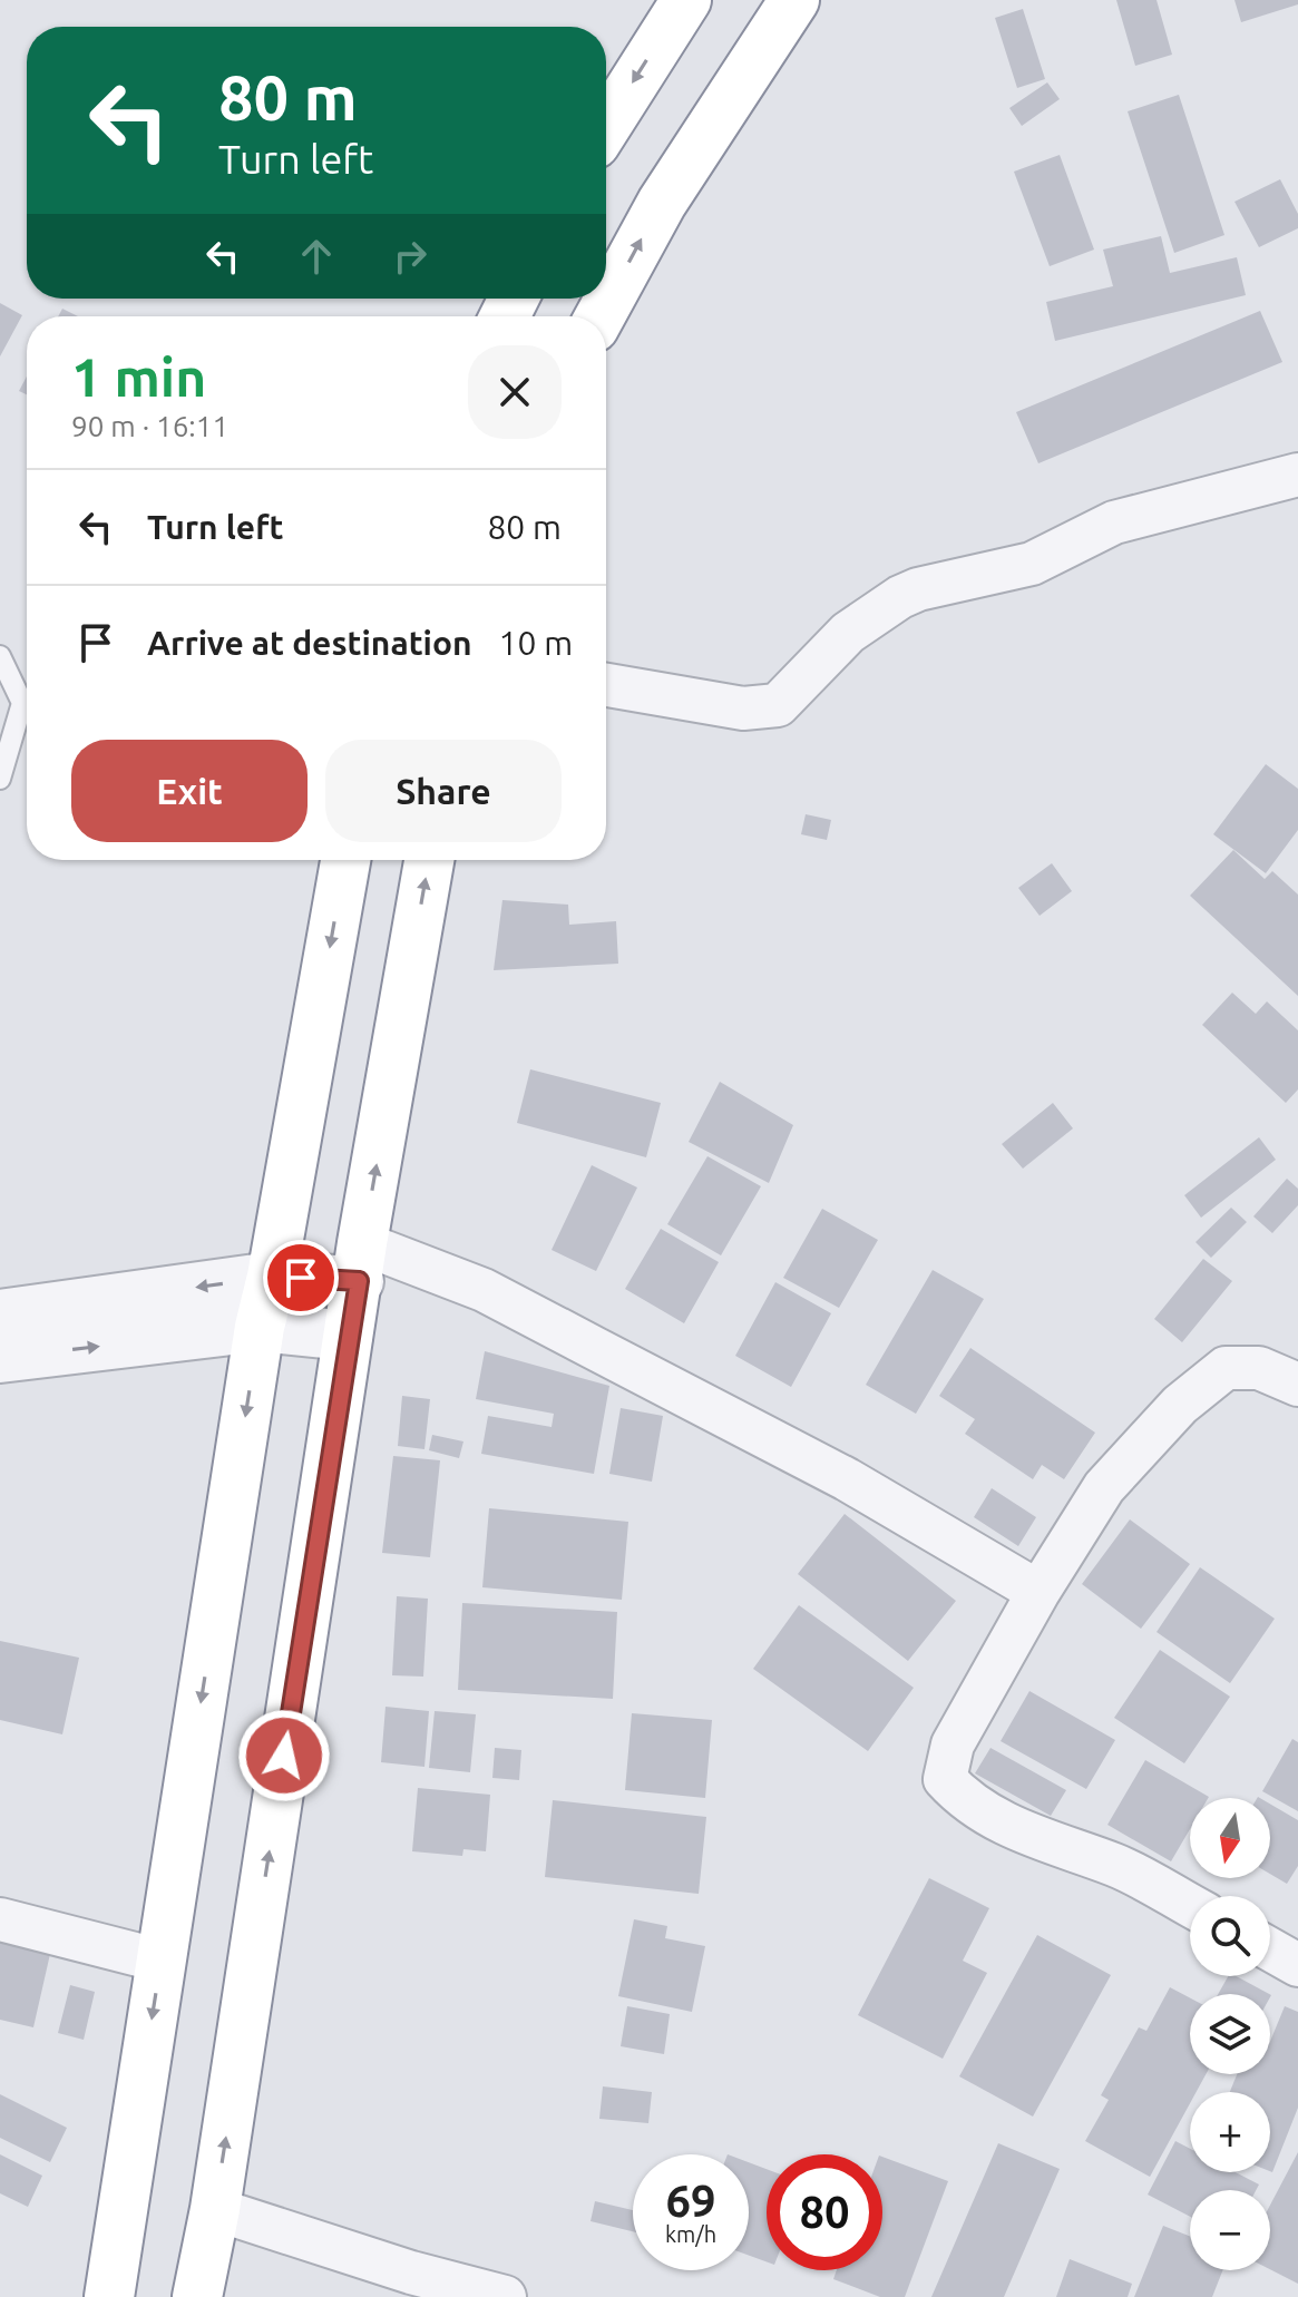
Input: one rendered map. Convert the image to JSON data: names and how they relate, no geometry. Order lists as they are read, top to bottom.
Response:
{
  "north": "bottom",
  "page": {
    "turn": ["80 m", "Turn left"],
    "heading": ["1 min", "90 m · 16:11"],
    "list": [
      {
        "name": "Turn left",
        "value": "80 m"
      },
      {
        "name": "Arrive at destination",
        "value": "10 m"
      }
    ],
    "buttons": ["Exit", "Share"],
    "map_buttons": ["+", "−"],
    "speed": "69 km/h",
    "limit": "80"
  }
}
